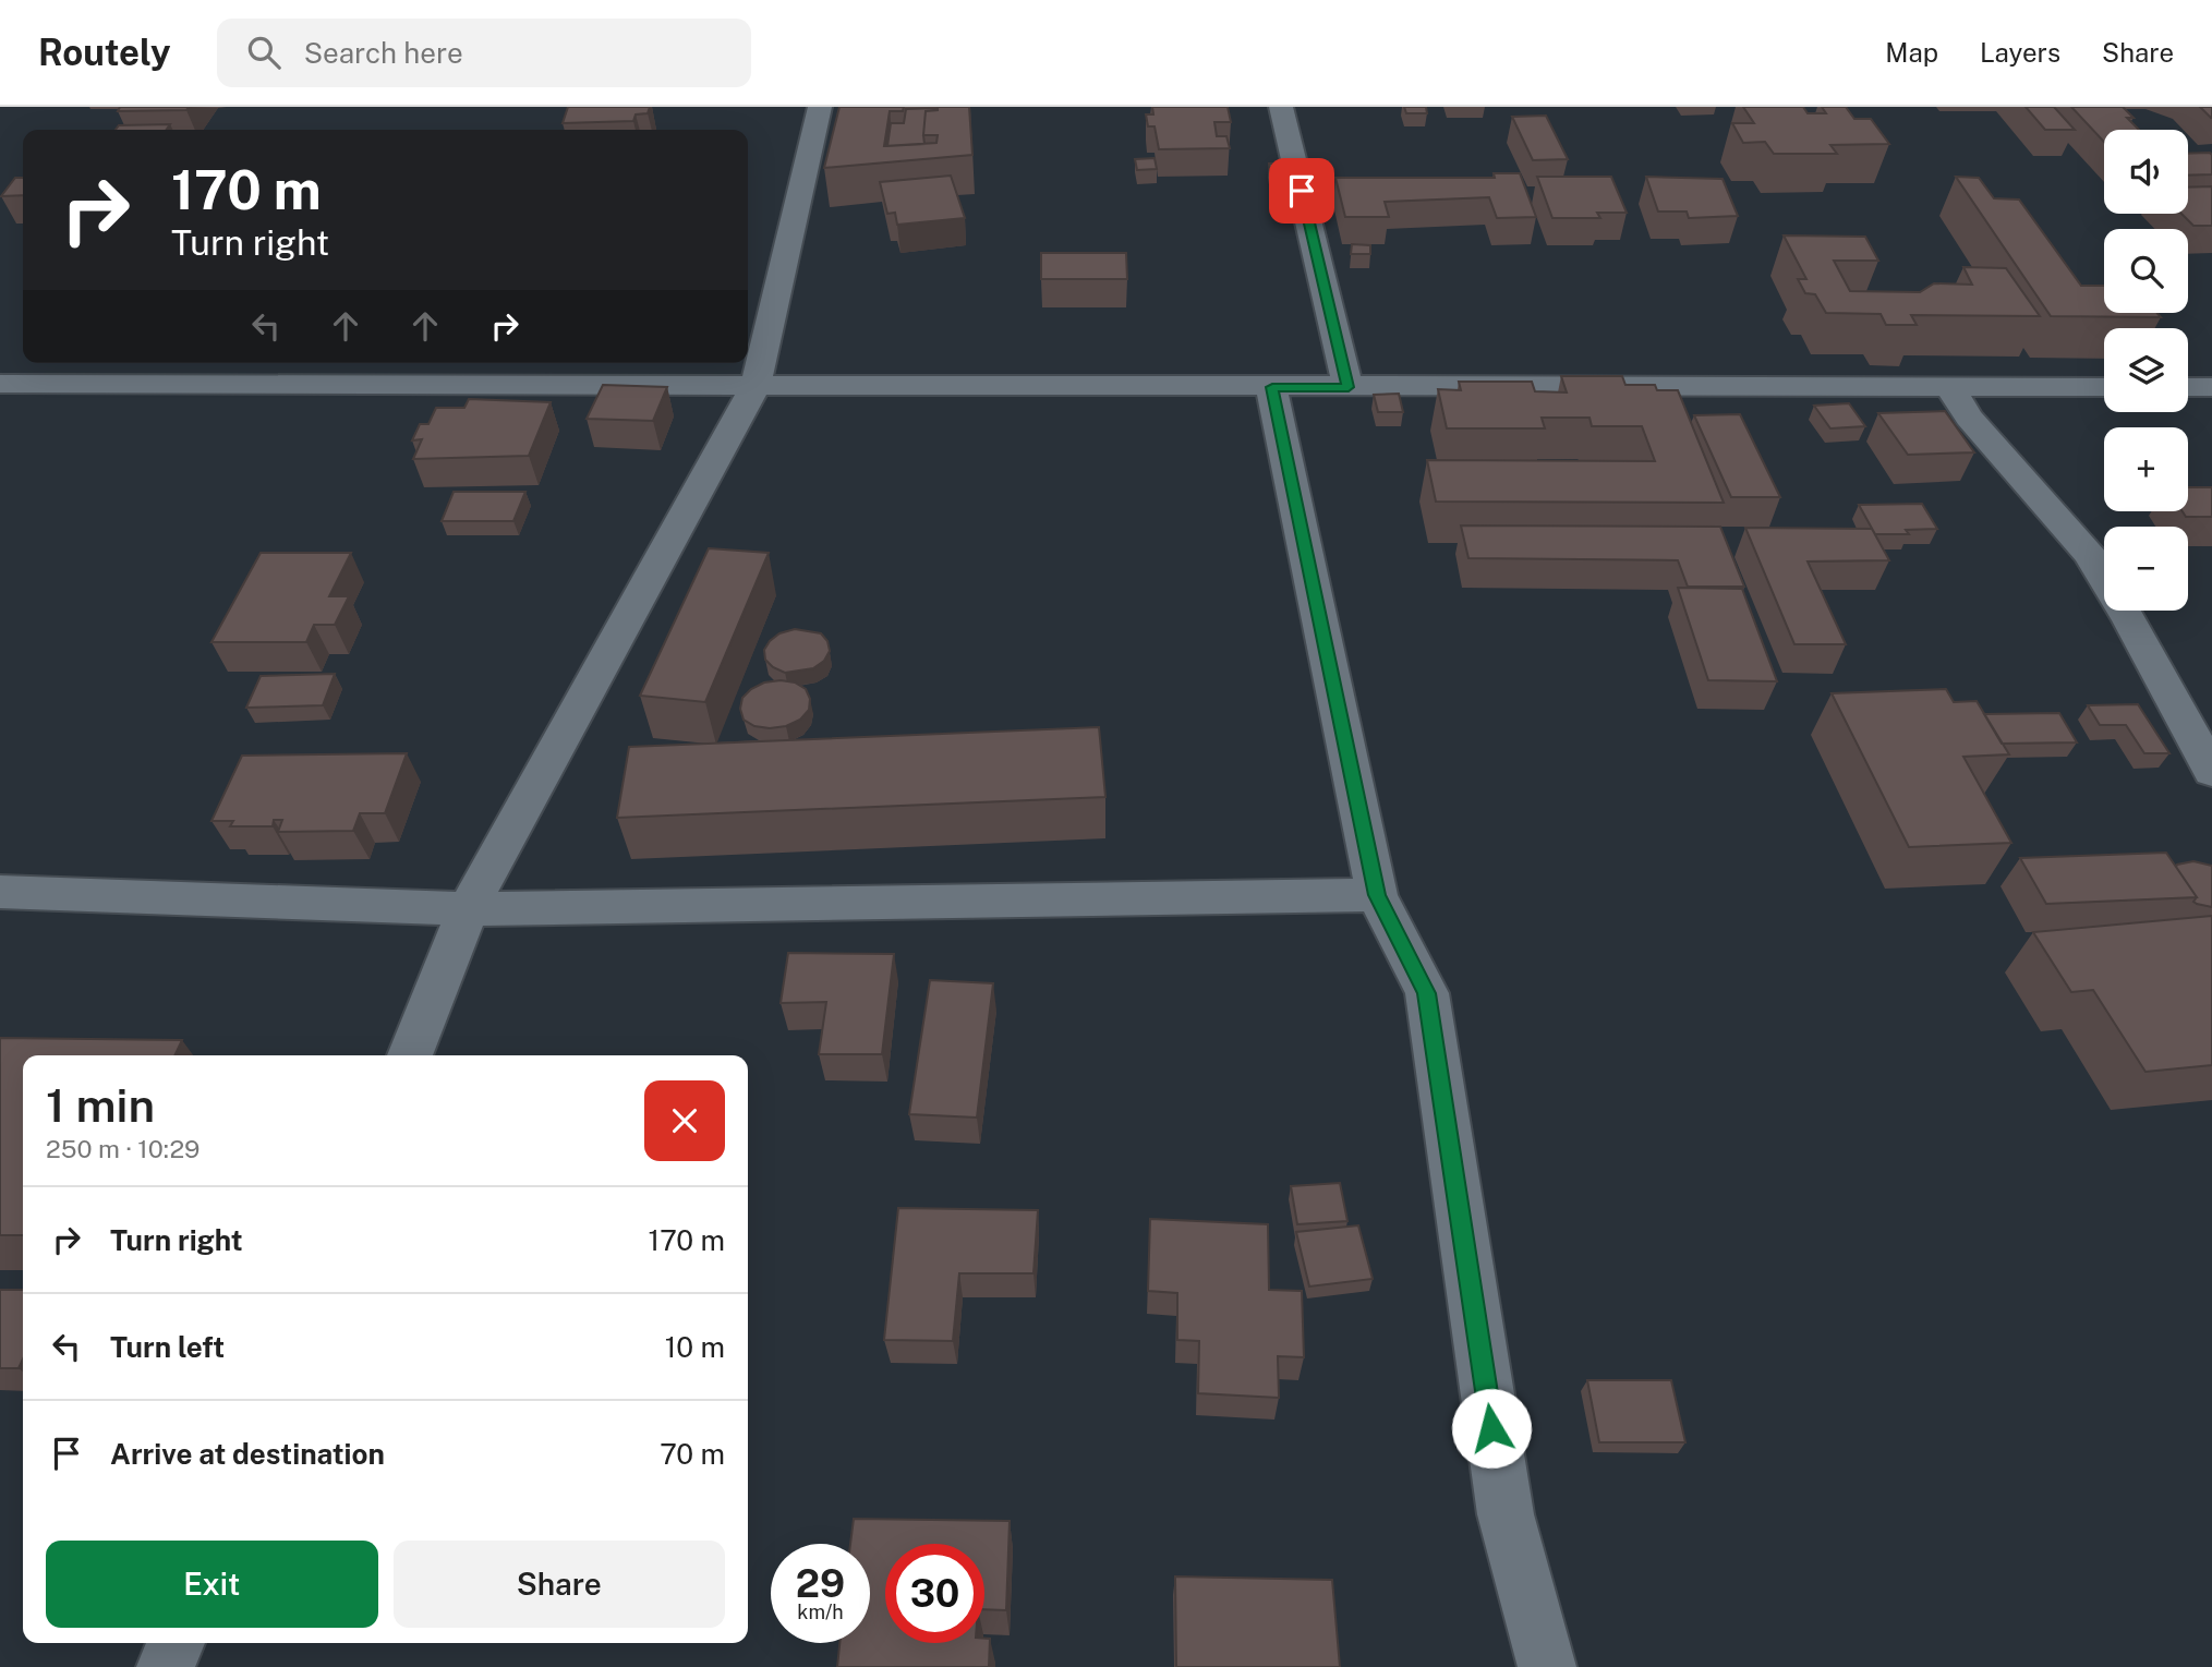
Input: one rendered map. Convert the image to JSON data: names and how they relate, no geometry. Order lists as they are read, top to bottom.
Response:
{
  "page": {
    "header": "Routely",
    "search": "Search here",
    "nav": ["Map", "Layers", "Share"],
    "map_buttons": ["+", "−"],
    "turn": ["170 m", "Turn right"],
    "heading": ["1 min", "250 m · 10:29"],
    "list": [
      {
        "name": "Turn right",
        "value": "170 m"
      },
      {
        "name": "Turn left",
        "value": "10 m"
      },
      {
        "name": "Arrive at destination",
        "value": "70 m"
      }
    ],
    "buttons": ["Exit", "Share"],
    "speed": "29 km/h",
    "limit": "30"
  }
}
